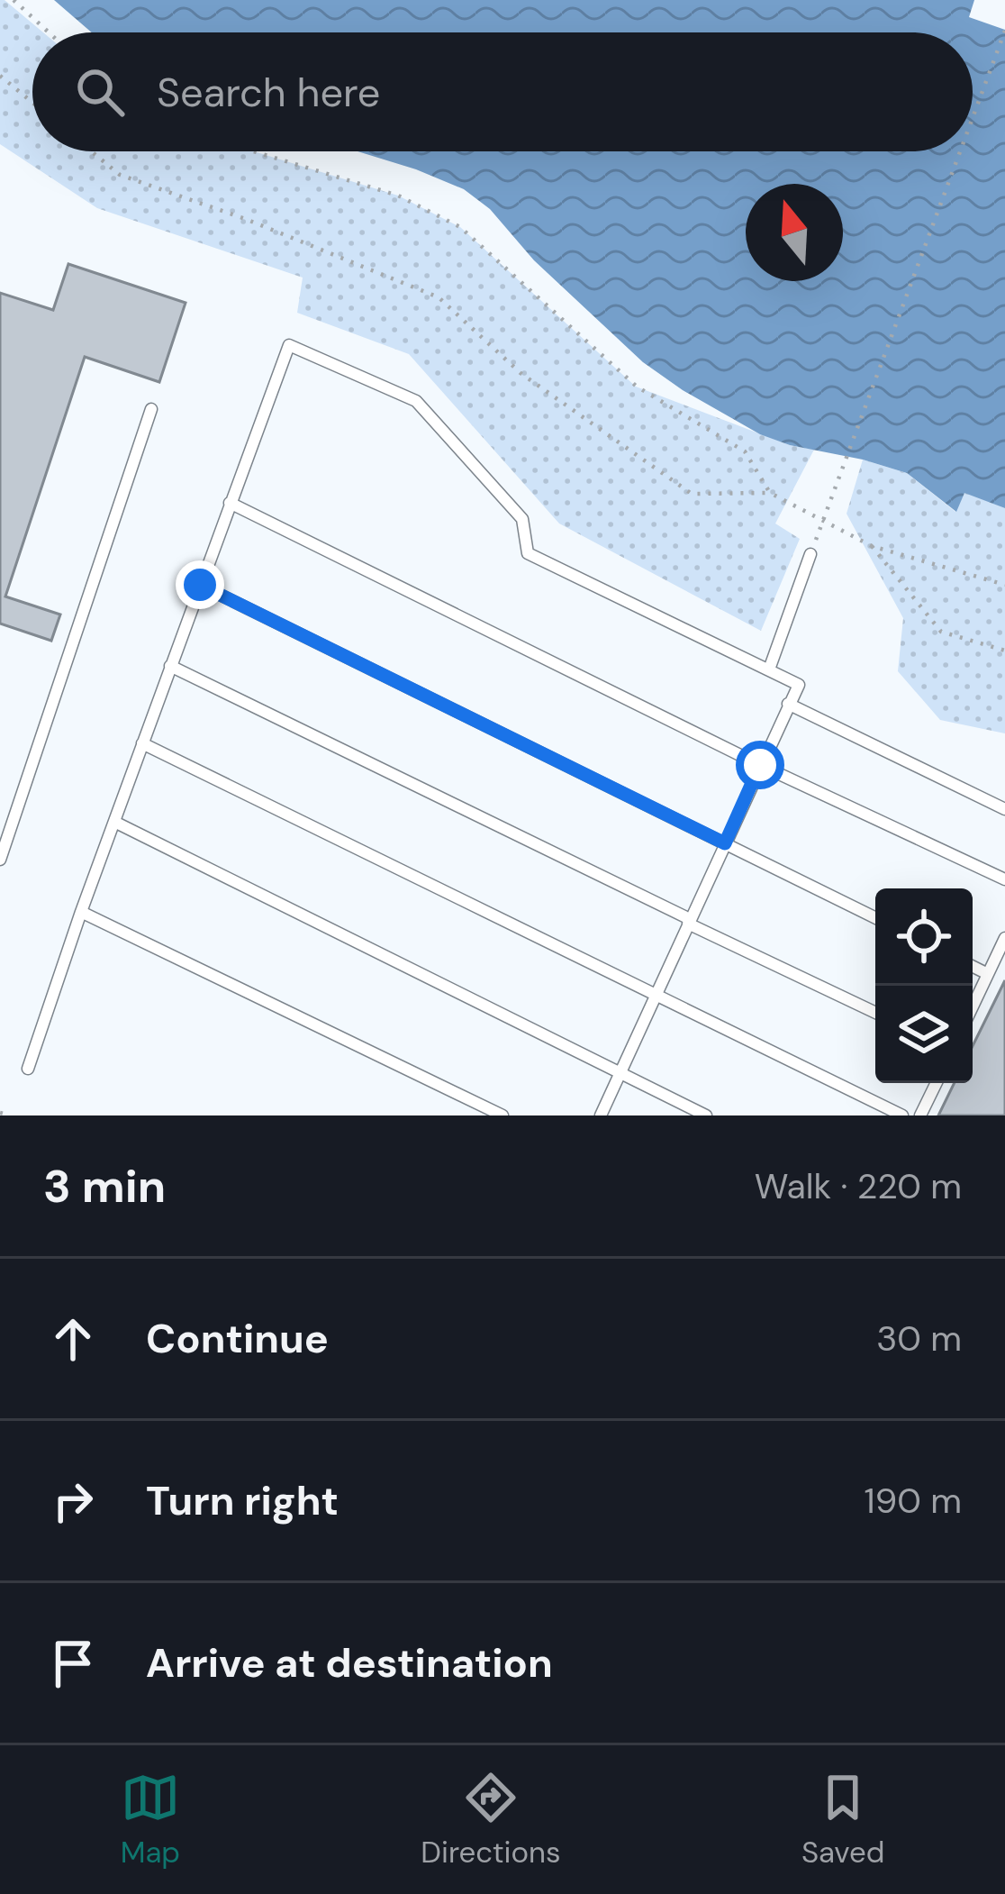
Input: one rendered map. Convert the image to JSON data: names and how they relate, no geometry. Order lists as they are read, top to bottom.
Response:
{
  "north": "top",
  "page": {
    "search": "Search here",
    "heading": ["3 min", "Walk · 220 m"],
    "list": [
      ["Continue", "30 m"],
      ["Turn right", "190 m"],
      "Arrive at destination"
    ],
    "nav": ["Map", "Directions", "Saved"]
  }
}
